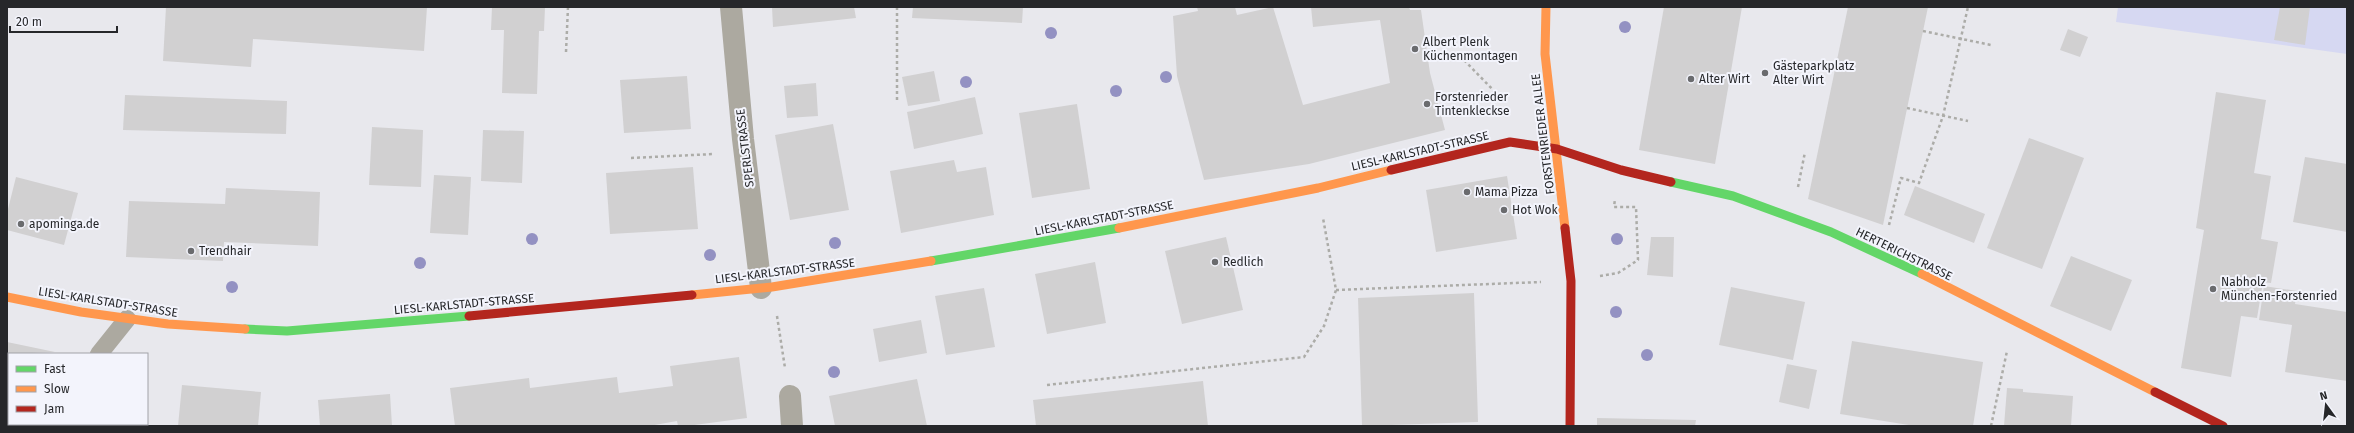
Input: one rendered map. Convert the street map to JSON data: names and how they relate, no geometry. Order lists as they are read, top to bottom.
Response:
{
  "streets": {
    "main road": ["FORSTENRIEDER ALLEE", "LIESL-KARLSTADT-STRASSE", "HERTERICHSTRASSE"],
    "street": ["SPERLSTRASSE"]
  },
  "crossings": [
    ["FORSTENRIEDER ALLEE", "LIESL-KARLSTADT-STRASSE"],
    ["FORSTENRIEDER ALLEE", "HERTERICHSTRASSE"],
    ["SPERLSTRASSE", "LIESL-KARLSTADT-STRASSE"],
    ["LIESL-KARLSTADT-STRASSE", "HERTERICHSTRASSE"]
  ],
  "places": [
    "Albert Plenk Küchenmontagen",
    "Gästeparkplatz Alter Wirt",
    "Alter Wirt",
    "Forstenrieder Tintenkleckse",
    "Mama Pizza",
    "Hot Wok",
    "apominga.de",
    "Trendhair",
    "Redlich",
    "Nabholz München-Forstenried"
  ],
  "legend": ["Fast", "Slow", "Jam"],
  "scale_bar": "20 m",
  "north": "top"
}
